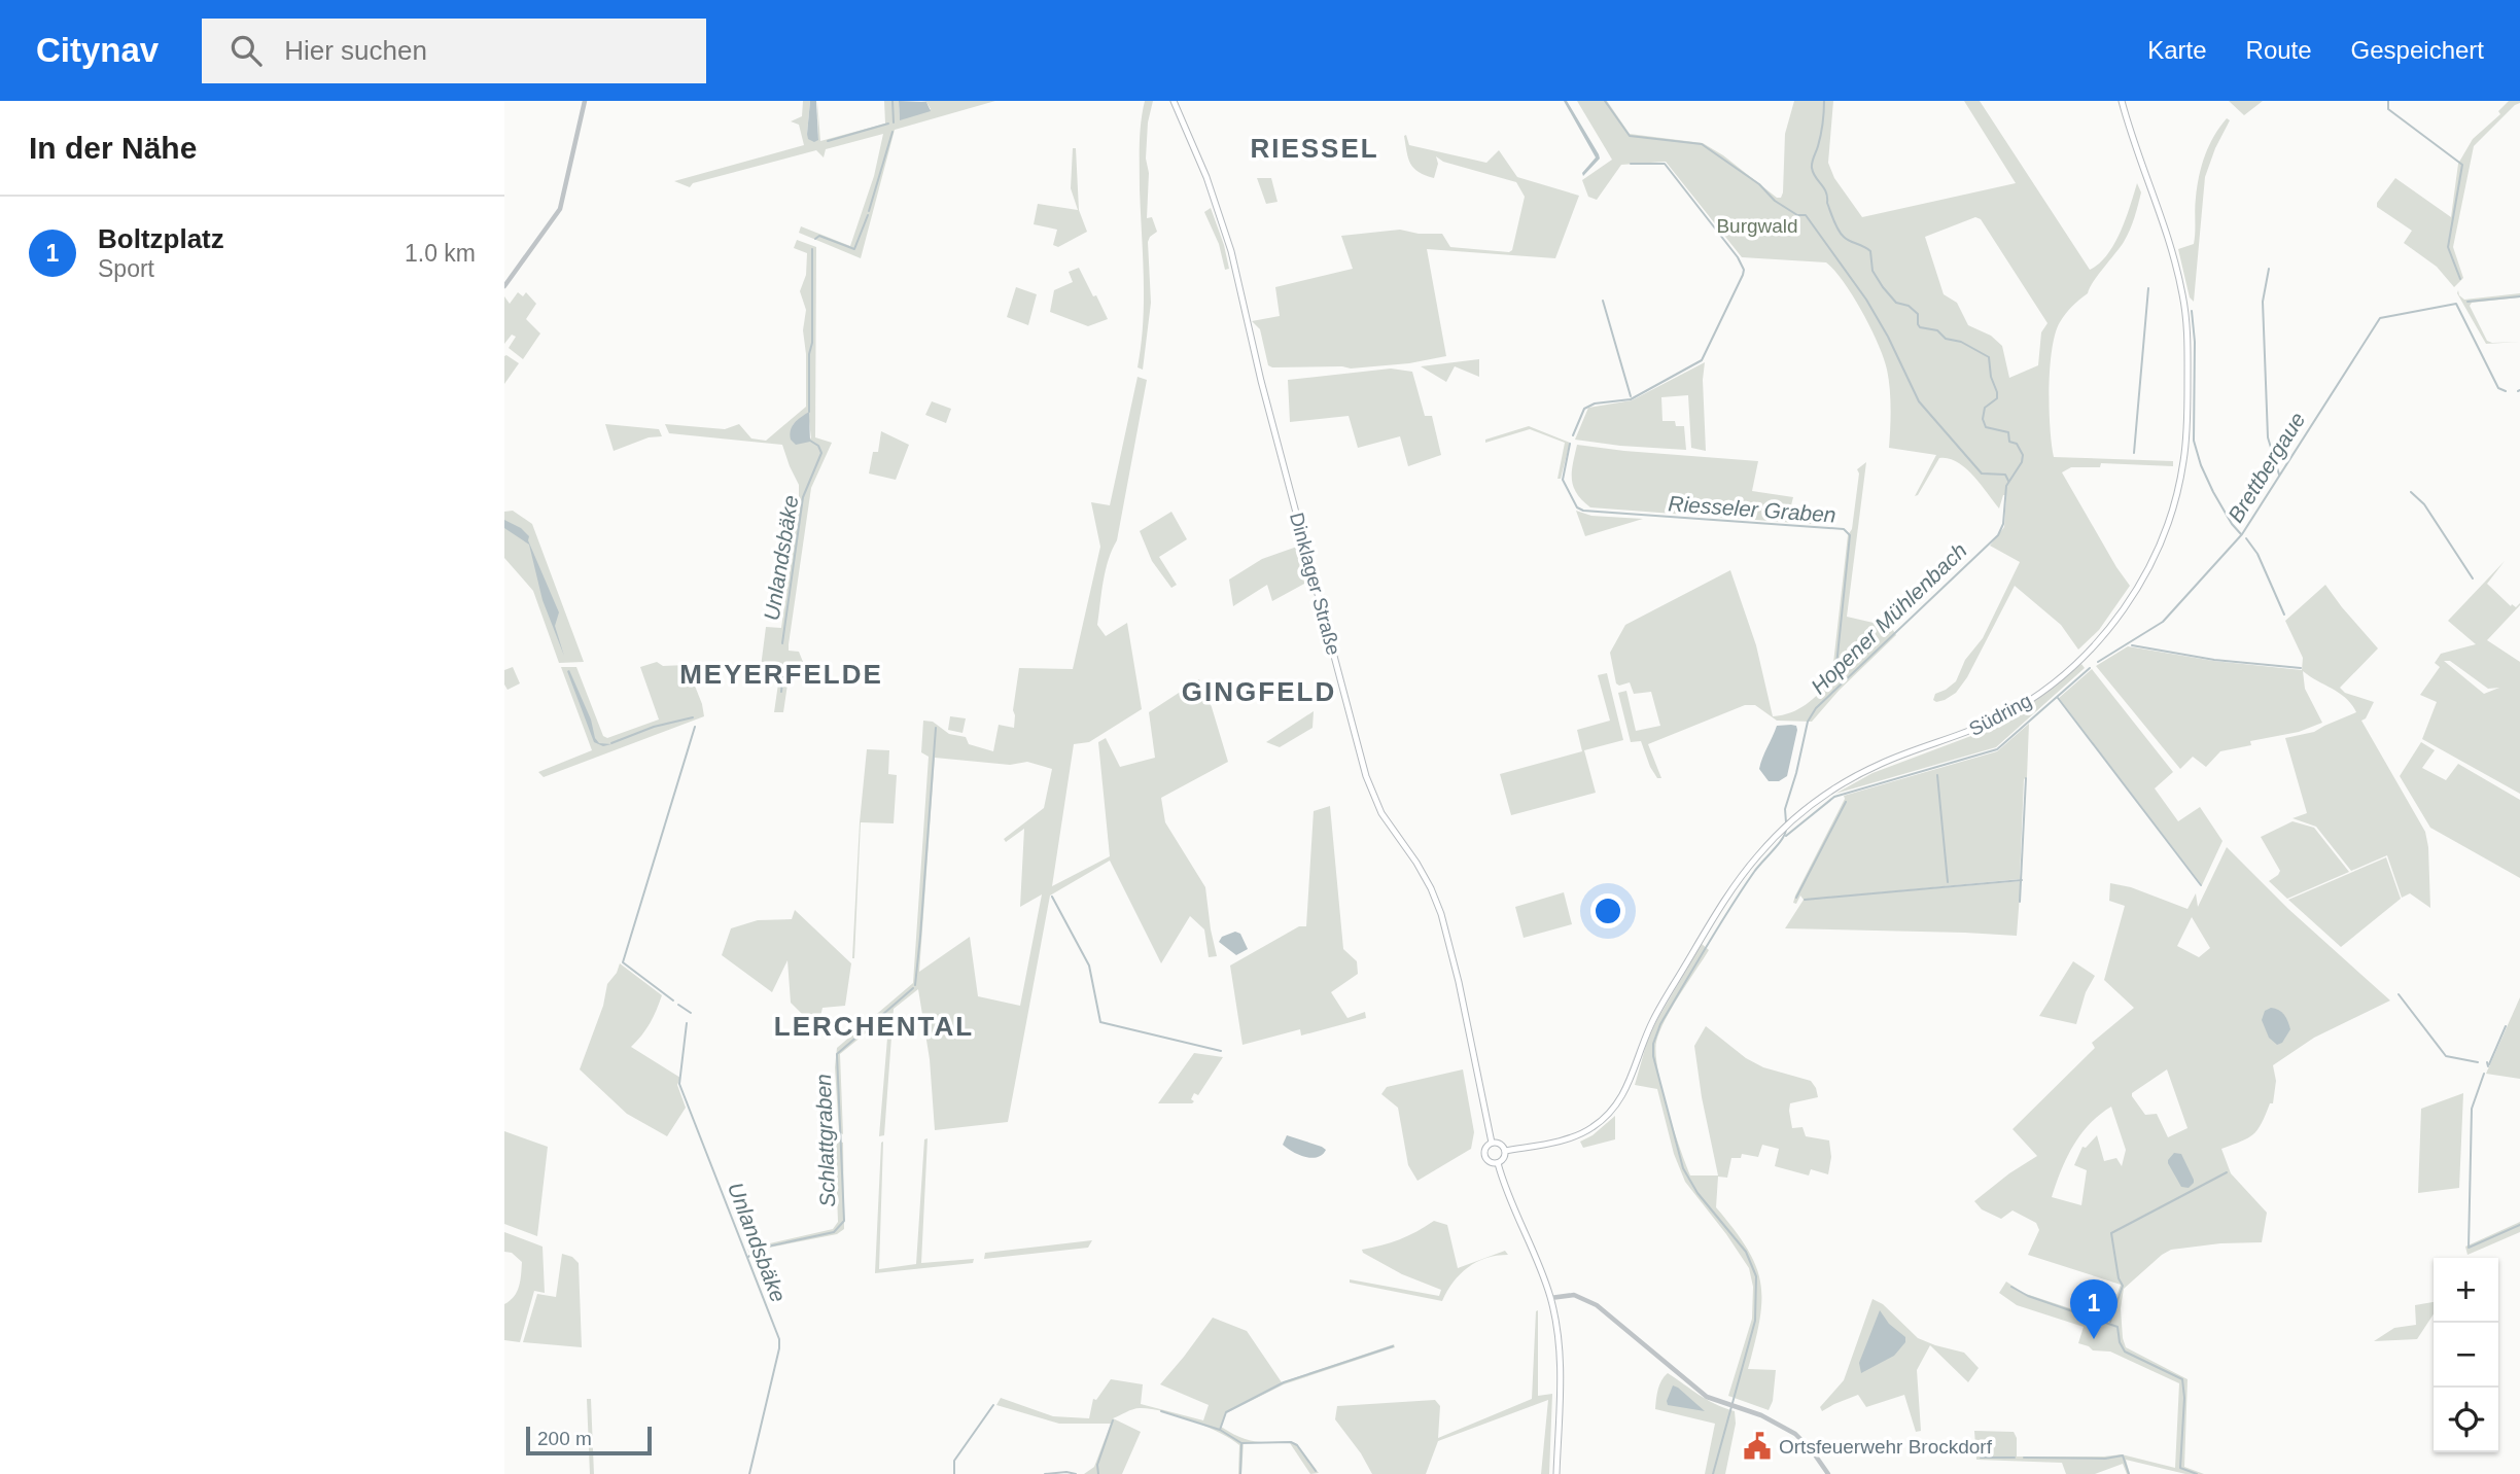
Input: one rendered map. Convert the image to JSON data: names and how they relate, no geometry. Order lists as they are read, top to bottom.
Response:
{
  "streets": {
    "main road": ["Dinklager Straße", "Südring"]
  },
  "crossings": [
    ["Dinklager Straße", "Südring"]
  ],
  "districts": [
    "RIESSEL",
    "MEYERFELDE",
    "GINGFELD",
    "LERCHENTAL"
  ],
  "water": [
    "Brettbergaue",
    "Riesseler Graben",
    "Unlandsbäke",
    "Hopener Mühlenbach",
    "Schlattgraben"
  ],
  "parks": ["Burgwald"],
  "places": {
    "public building": ["Ortsfeuerwehr Brockdorf"]
  },
  "scale_bar": "200 m",
  "page": {
    "header": "Citynav",
    "search": "Hier suchen",
    "nav": ["Karte", "Route", "Gespeichert"],
    "heading": "In der Nähe",
    "list": [
      {
        "mark": "1",
        "name": "Boltzplatz",
        "note": "Sport",
        "value": "1.0 km"
      }
    ],
    "map_buttons": ["+", "−"],
    "pins": "1",
    "scale": "200 m"
  }
}
